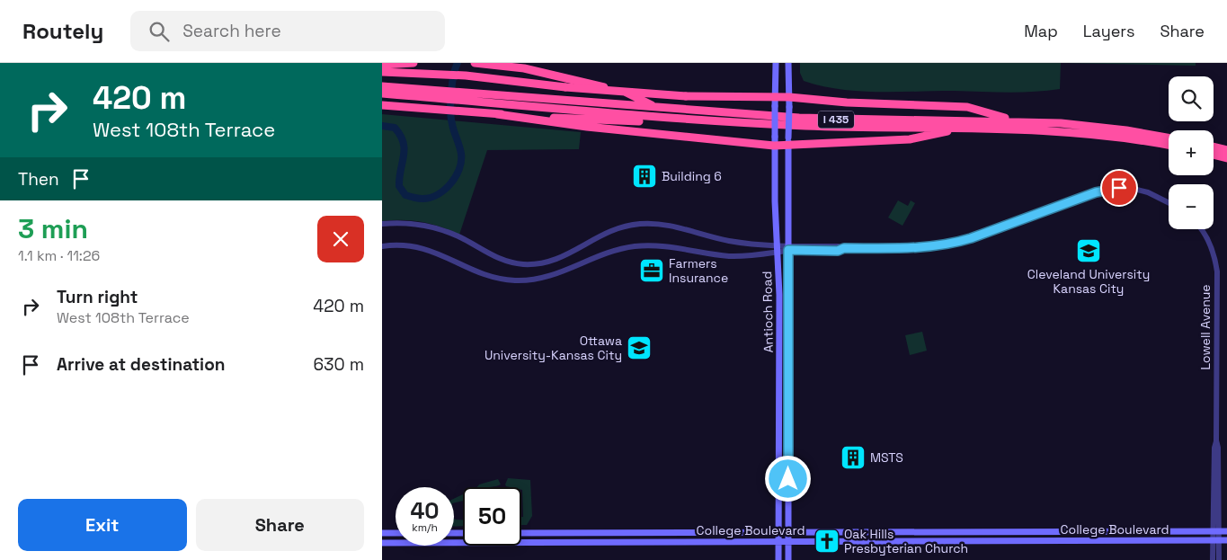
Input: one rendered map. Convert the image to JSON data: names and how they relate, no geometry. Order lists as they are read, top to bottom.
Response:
{
  "streets": {
    "highway": ["I 435"],
    "main road": ["Antioch Road", "College Boulevard"],
    "street": ["Lowell Avenue"]
  },
  "crossings": [
    ["Antioch Road", "College Boulevard"],
    ["Lowell Avenue", "College Boulevard"]
  ],
  "places": {
    "building": ["Building 6", "MSTS"],
    "school or university": ["Cleveland University Kansas City", "Ottawa University-Kansas City"],
    "office": ["Farmers Insurance"],
    "church": ["Oak Hills Presbyterian Church"]
  },
  "page": {
    "header": "Routely",
    "search": "Search here",
    "nav": ["Map", "Layers", "Share"],
    "turn": ["420 m", "West 108th Terrace"],
    "map_buttons": ["+", "−"],
    "then": "Then",
    "heading": ["3 min", "1.1 km · 11:26"],
    "list": [
      {
        "name": "Turn right",
        "note": "West 108th Terrace",
        "value": "420 m"
      },
      {
        "name": "Arrive at destination",
        "value": "630 m"
      }
    ],
    "speed": "40 km/h",
    "limit": "50",
    "buttons": ["Exit", "Share"]
  }
}
